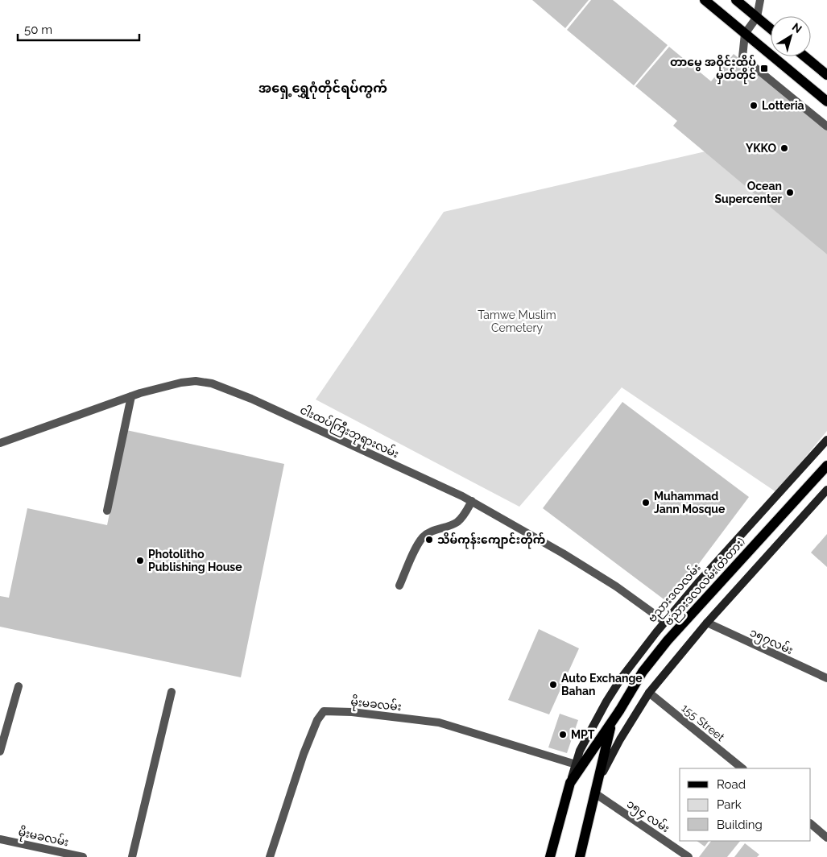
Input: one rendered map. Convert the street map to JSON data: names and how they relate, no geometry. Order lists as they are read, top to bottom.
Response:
{
  "streets": {
    "main road": ["ဗညားဒလလမ်း(တံတား)", "ဗညားဒလလမ်း"],
    "street": [
      "ငါးထပ်ကြီးဘုရားလမ်း",
      "၁၅၇လမ်း",
      "မိုးမခလမ်း",
      "155 Street",
      "၁၅၄ လမ်း"
    ]
  },
  "crossings": [
    ["ငါးထပ်ကြီးဘုရားလမ်း", "ဗညားဒလလမ်း"],
    ["ဗညားဒလလမ်း(တံတား)", "ဗညားဒလလမ်း"],
    ["ဗညားဒလလမ်း", "မိုးမခလမ်း"]
  ],
  "districts": ["အရှေ့ရွှေဂုံတိုင်ရပ်ကွက်"],
  "parks": ["Tamwe Muslim Cemetery"],
  "places": {
    "transit": ["တာမွေ အဝိုင်းထိပ် မှတ်တိုင်"],
    "other": [
      "Lotteria",
      "YKKO",
      "Ocean Supercenter",
      "Muhammad Jann Mosque",
      "သိမ်ကုန်းကျောင်းတိုက်",
      "Photolitho Publishing House",
      "Auto Exchange Bahan",
      "MPT"
    ]
  },
  "legend": ["Road", "Park", "Building"],
  "scale_bar": "50 m",
  "north": "top right"
}
